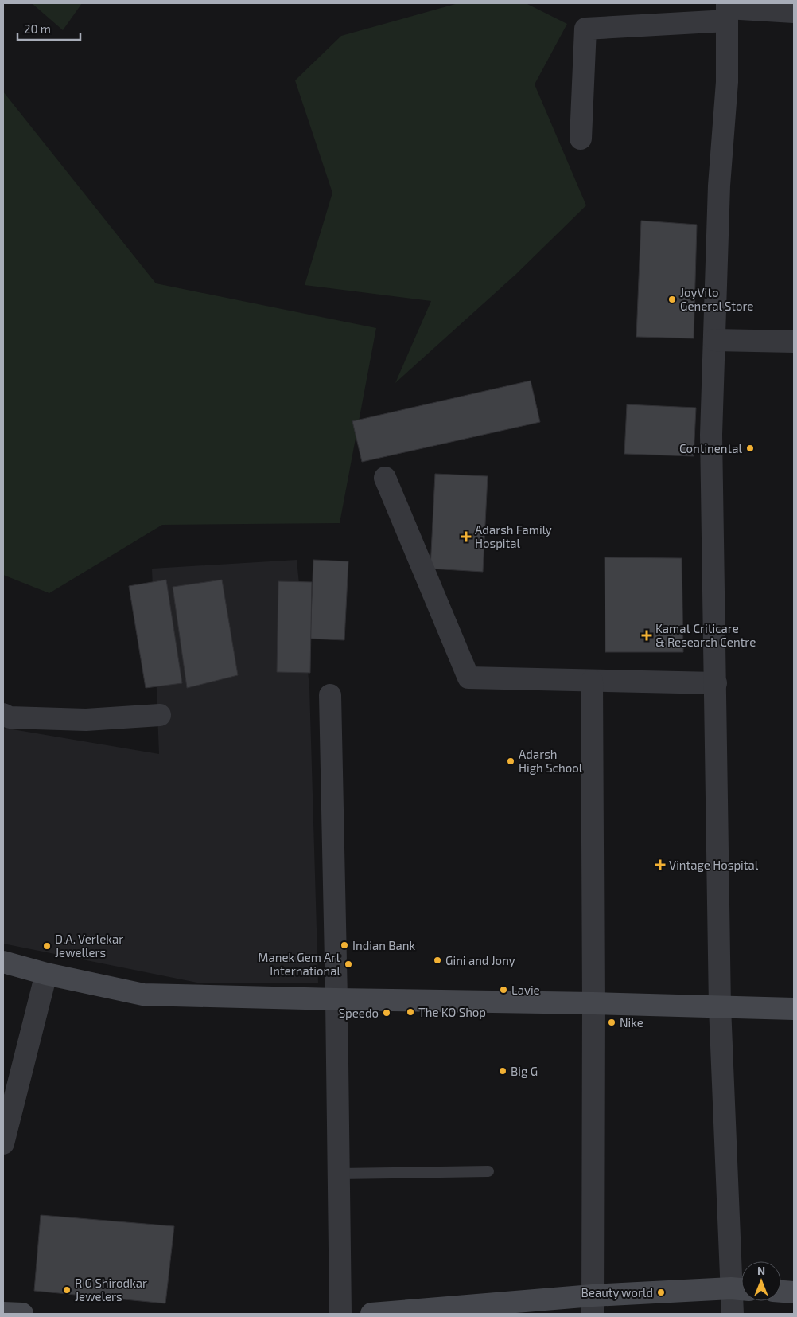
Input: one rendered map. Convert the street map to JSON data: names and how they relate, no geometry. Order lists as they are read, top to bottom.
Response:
{
  "places": {
    "other": [
      "JoyVito General Store",
      "Continental",
      "Adarsh High School",
      "Indian Bank",
      "D.A. Verlekar Jewellers",
      "Gini and Jony",
      "Manek Gem Art International",
      "Lavie",
      "The KO Shop",
      "Speedo",
      "Nike",
      "Big G",
      "R G Shirodkar Jewelers",
      "Beauty world"
    ],
    "health": ["Adarsh Family Hospital", "Kamat Criticare & Research Centre", "Vintage Hospital"]
  },
  "scale_bar": "20 m",
  "north": "top"
}
